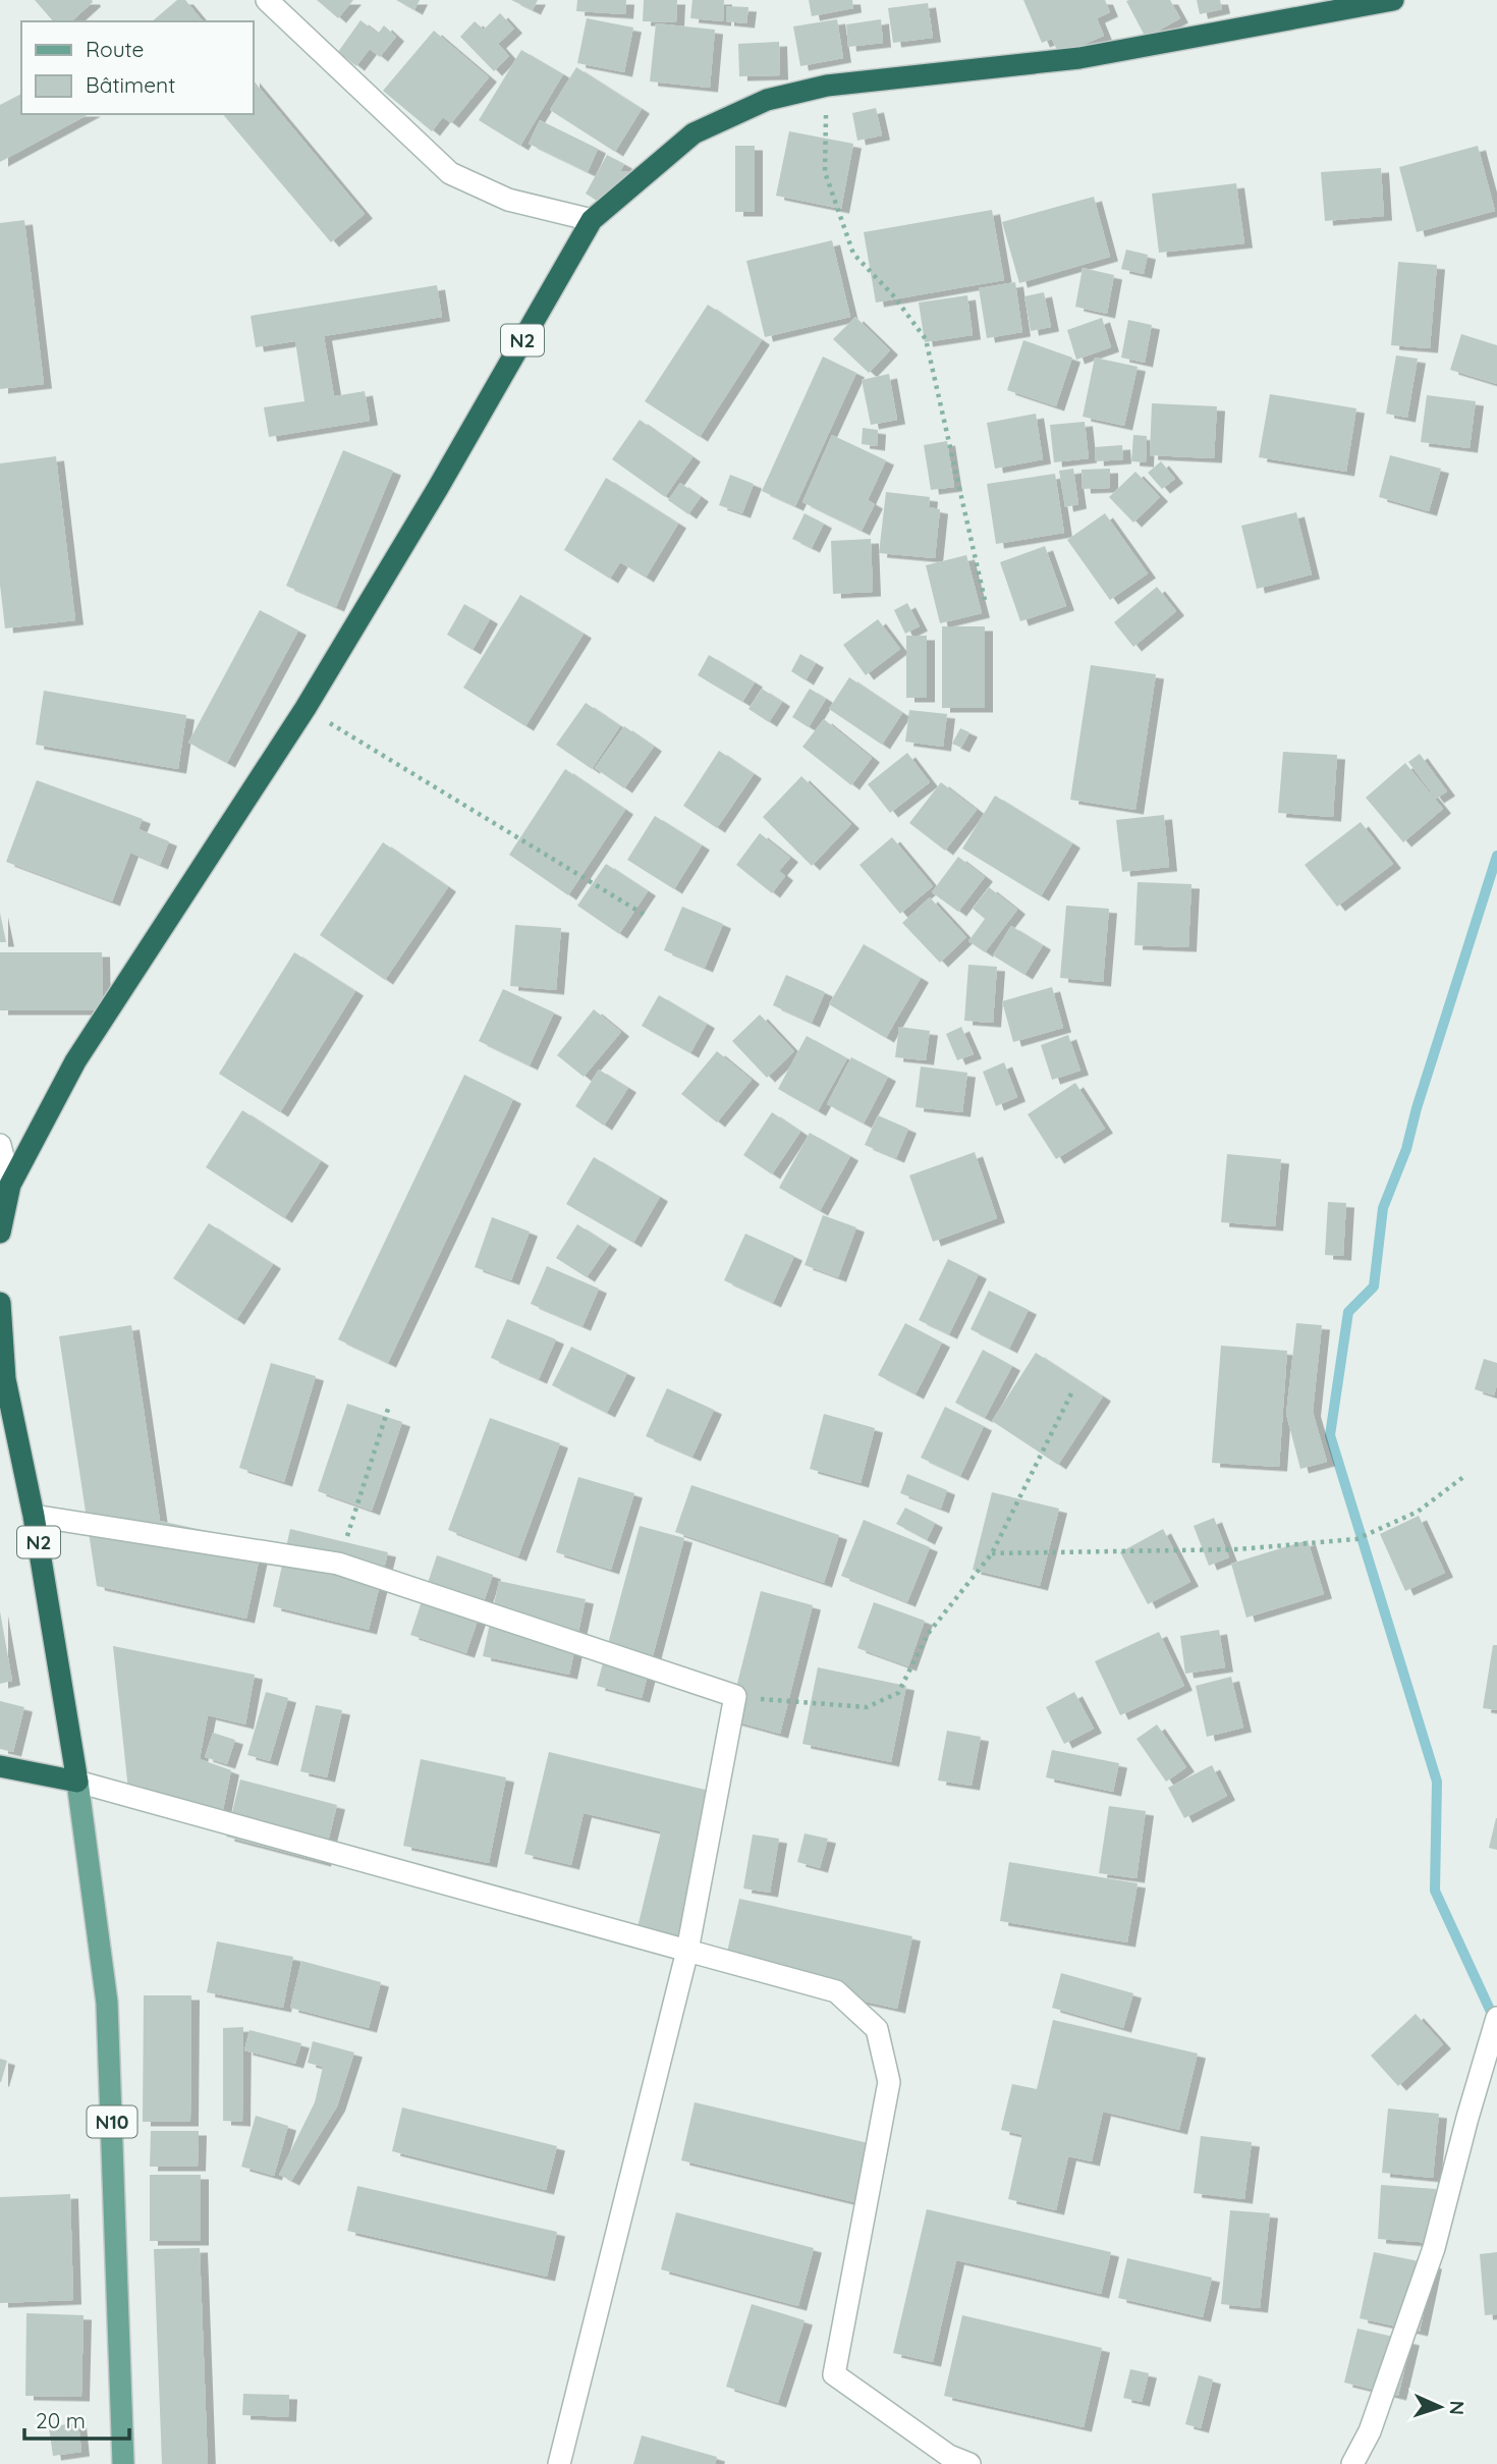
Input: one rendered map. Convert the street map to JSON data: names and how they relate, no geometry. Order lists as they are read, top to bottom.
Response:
{
  "streets": {
    "highway": ["N2"],
    "main road": ["N10"]
  },
  "crossings": [
    ["N2", "N10"]
  ],
  "legend": ["Route", "Bâtiment"],
  "scale_bar": "20 m",
  "north": "right"
}
